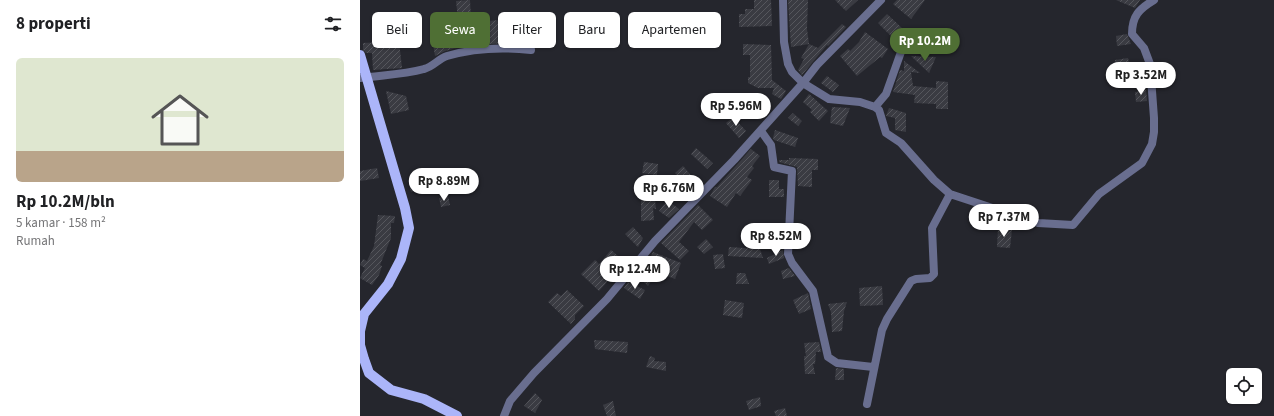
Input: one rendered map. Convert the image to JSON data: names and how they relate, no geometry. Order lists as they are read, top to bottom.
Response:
{
  "page": {
    "heading": "8 properti",
    "chip": [
      "Beli",
      "Sewa",
      "Filter",
      "Baru",
      "Apartemen"
    ],
    "price": [
      "Rp 10.2M",
      "Rp 3.52M",
      "Rp 5.96M",
      "Rp 8.89M",
      "Rp 6.76M",
      "Rp 7.37M",
      "Rp 8.52M",
      "Rp 12.4M"
    ],
    "list": [
      {
        "name": "Rp 10.2M/bln",
        "note": "5 kamar · 158 m² · Rumah"
      }
    ]
  }
}
